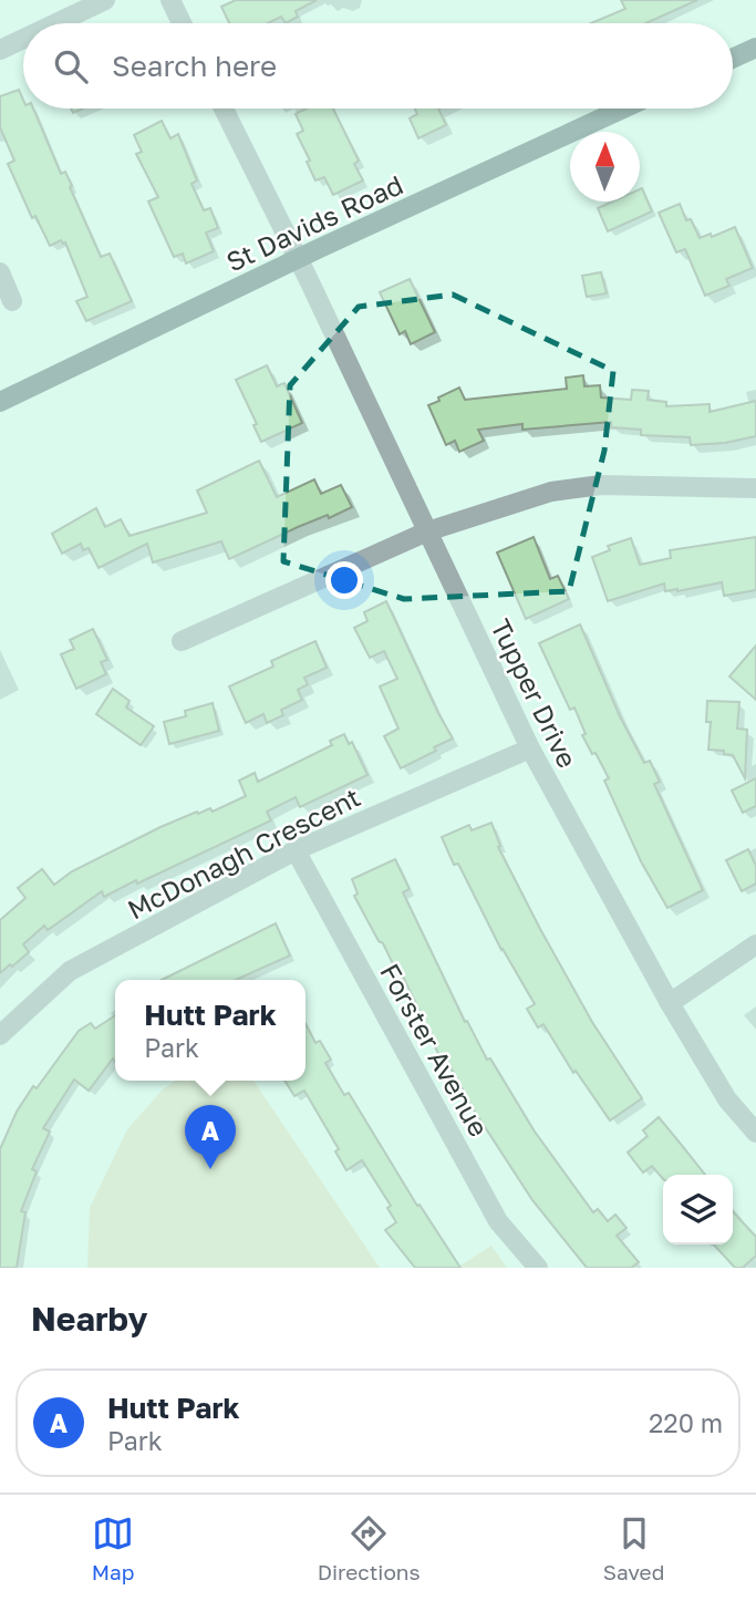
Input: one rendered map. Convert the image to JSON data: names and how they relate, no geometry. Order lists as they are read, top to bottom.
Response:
{
  "streets": {
    "main road": ["St Davids Road"],
    "street": ["Tupper Drive", "McDonagh Crescent", "Forster Avenue"]
  },
  "crossings": [
    ["St Davids Road", "Tupper Drive"],
    ["Tupper Drive", "McDonagh Crescent"],
    ["McDonagh Crescent", "Forster Avenue"]
  ],
  "north": "top",
  "page": {
    "search": "Search here",
    "popup": ["Hutt Park", "Park"],
    "pins": "A",
    "heading": "Nearby",
    "list": [
      {
        "mark": "A",
        "name": "Hutt Park",
        "note": "Park",
        "value": "220 m"
      }
    ],
    "nav": ["Map", "Directions", "Saved"]
  }
}
